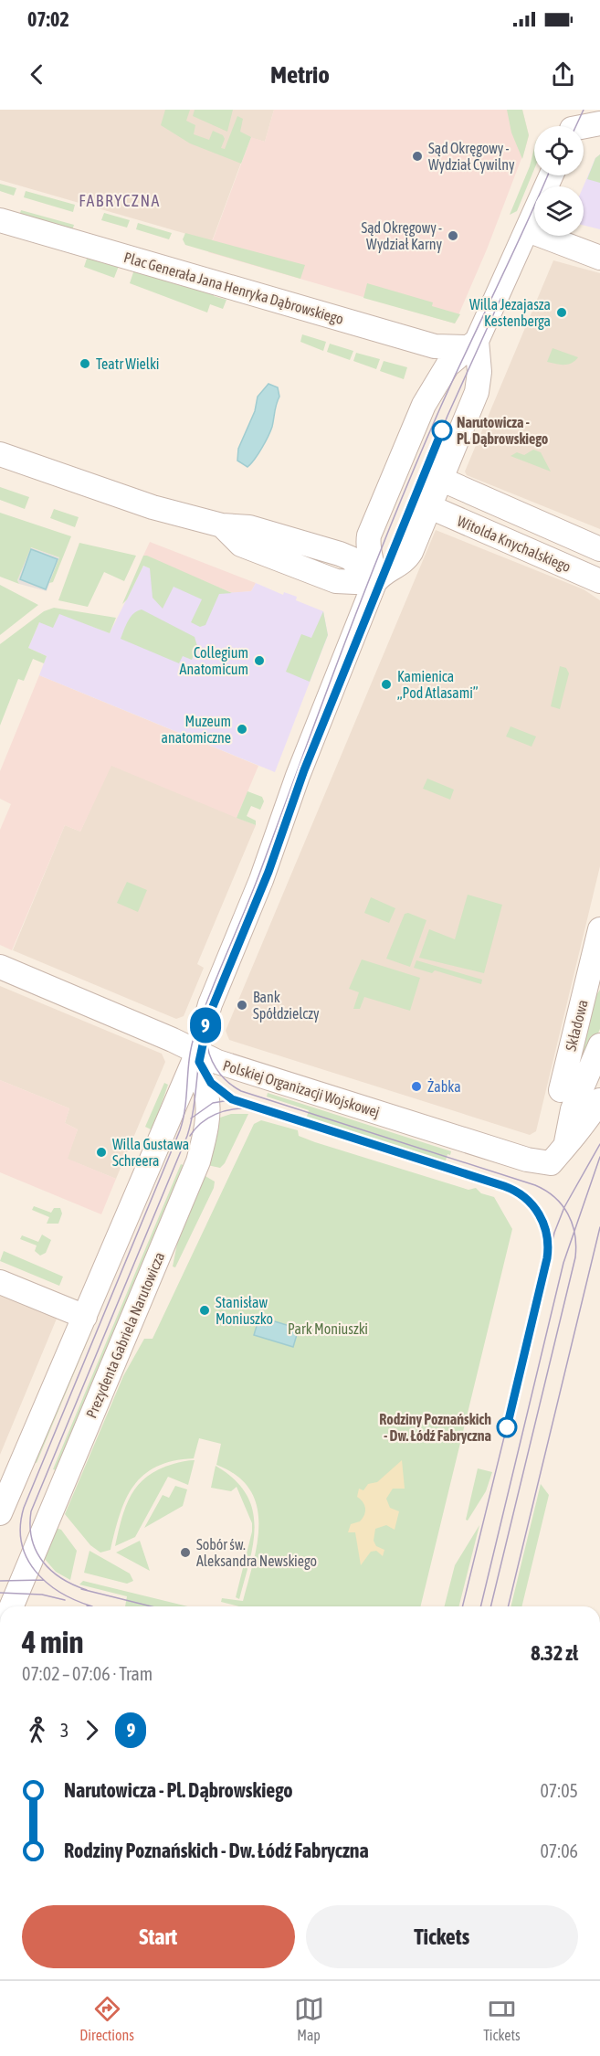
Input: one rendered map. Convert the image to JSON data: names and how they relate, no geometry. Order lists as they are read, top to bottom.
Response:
{
  "streets": {
    "street": [
      "Plac Generała Jana Henryka Dąbrowskiego",
      "Witolda Knychalskiego",
      "Składowa",
      "Polskiej Organizacji Wojskowej",
      "Prezydenta Gabriela Narutowicza"
    ]
  },
  "crossings": [
    ["Plac Generała Jana Henryka Dąbrowskiego", "Prezydenta Gabriela Narutowicza"],
    ["Witolda Knychalskiego", "Prezydenta Gabriela Narutowicza"],
    ["Polskiej Organizacji Wojskowej", "Prezydenta Gabriela Narutowicza"]
  ],
  "districts": ["FABRYCZNA"],
  "parks": ["Park Moniuszki"],
  "places": [
    "Sąd Okręgowy - Wydział Cywilny",
    "Sąd Okręgowy - Wydział Karny",
    "Willa Jezajasza Kestenberga",
    "Teatr Wielki",
    "Narutowicza - Pl. Dąbrowskiego",
    "Collegium Anatomicum",
    "Kamienica „Pod Atlasami”",
    "Muzeum anatomiczne",
    "Bank Spółdzielczy",
    "Żabka",
    "Willa Gustawa Schreera",
    "Stanisław Moniuszko",
    "Rodziny Poznańskich - Dw. Łódź Fabryczna",
    "Sobór św. Aleksandra Newskiego"
  ],
  "lines": ["tram line 9"],
  "page": {
    "status": "07:02",
    "header": "Metrio",
    "on_map": "9",
    "heading": ["4 min", "07:02 – 07:06 · Tram", "8.32 zł"],
    "legs": ["3", "9"],
    "list": [
      {
        "name": "Narutowicza - Pl. Dąbrowskiego",
        "value": "07:05"
      },
      {
        "name": "Rodziny Poznańskich - Dw. Łódź Fabryczna",
        "value": "07:06"
      }
    ],
    "buttons": ["Start", "Tickets"],
    "tabs": ["Directions", "Map", "Tickets"]
  }
}
